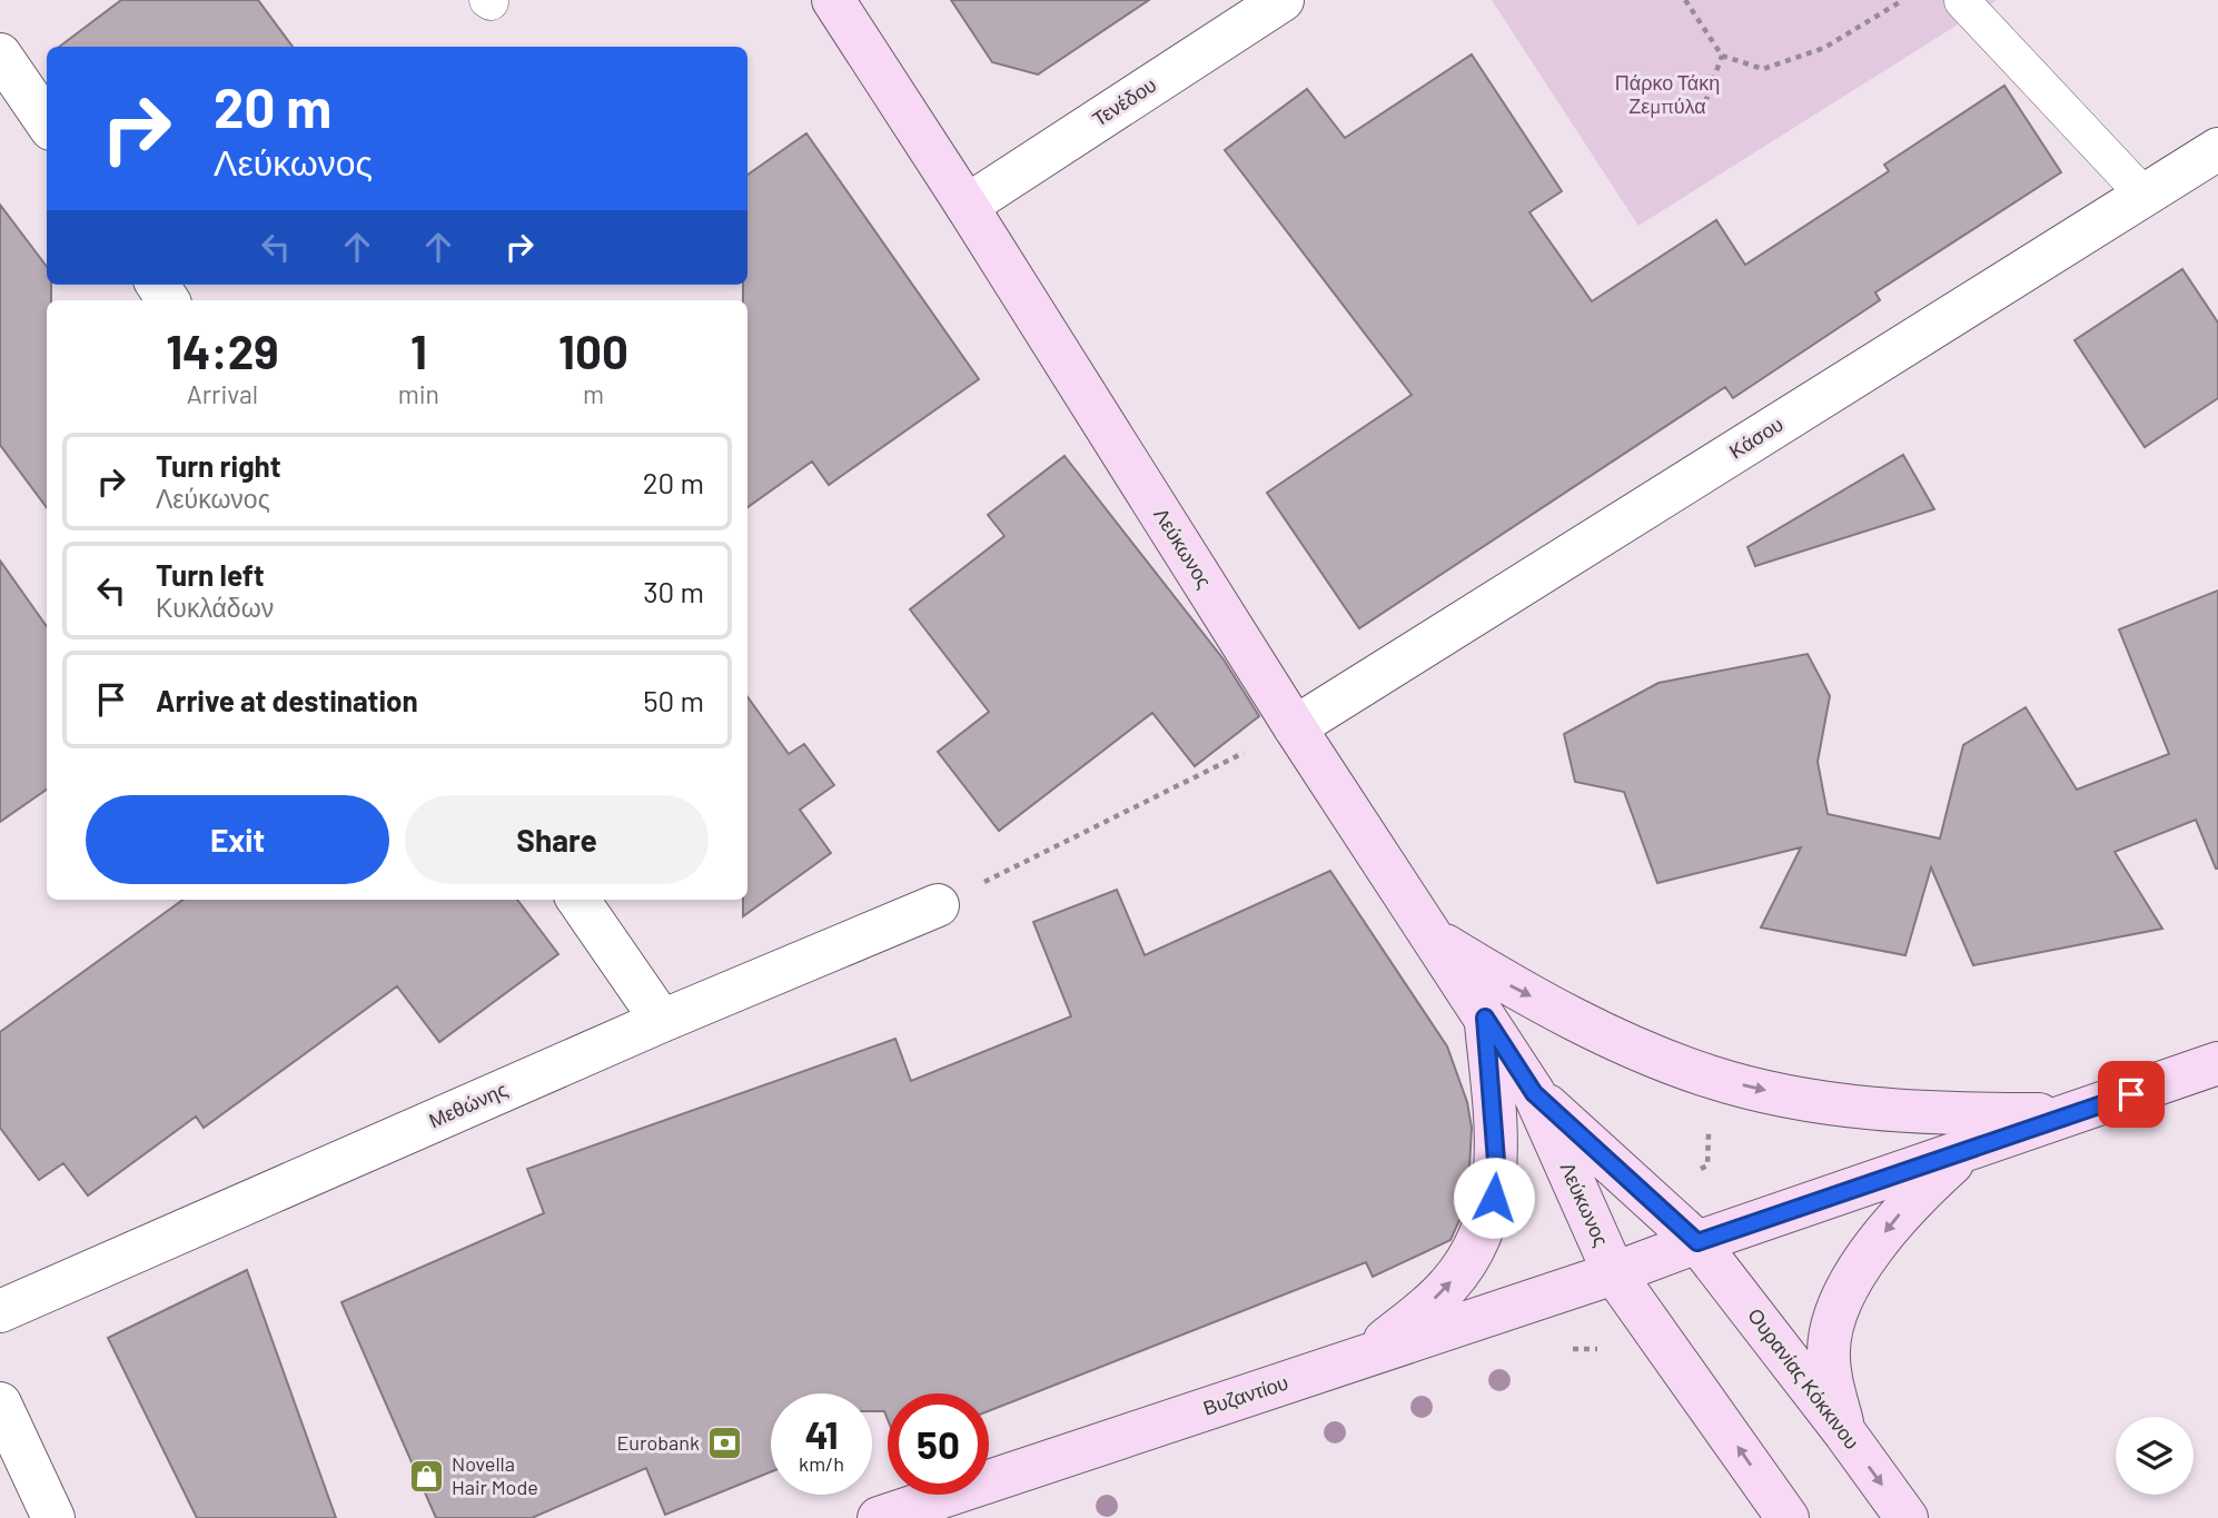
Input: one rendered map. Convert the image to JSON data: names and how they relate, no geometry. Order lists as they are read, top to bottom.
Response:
{
  "streets": {
    "main road": ["Λεύκωνος", "Ουρανίας Κόκκινου", "Βυζαντίου"],
    "street": ["Τενέδου", "Κάσου", "Μεθώνης"]
  },
  "crossings": [
    ["Τενέδου", "Λεύκωνος"],
    ["Κάσου", "Λεύκωνος"],
    ["Λεύκωνος", "Ουρανίας Κόκκινου"],
    ["Λεύκωνος", "Βυζαντίου"],
    ["Ουρανίας Κόκκινου", "Βυζαντίου"]
  ],
  "parks": ["Πάρκο Τάκη Ζεμπύλα"],
  "places": {
    "bank": ["Eurobank"],
    "shop": ["Novella Hair Mode"]
  },
  "page": {
    "turn": ["20 m", "Λεύκωνος"],
    "eta": [
      "14:29",
      "Arrival",
      "1",
      "min",
      "100",
      "m"
    ],
    "list": [
      {
        "name": "Turn right",
        "note": "Λεύκωνος",
        "value": "20 m"
      },
      {
        "name": "Turn left",
        "note": "Κυκλάδων",
        "value": "30 m"
      },
      {
        "name": "Arrive at destination",
        "value": "50 m"
      }
    ],
    "buttons": ["Exit", "Share"],
    "speed": "41 km/h",
    "limit": "50"
  }
}
